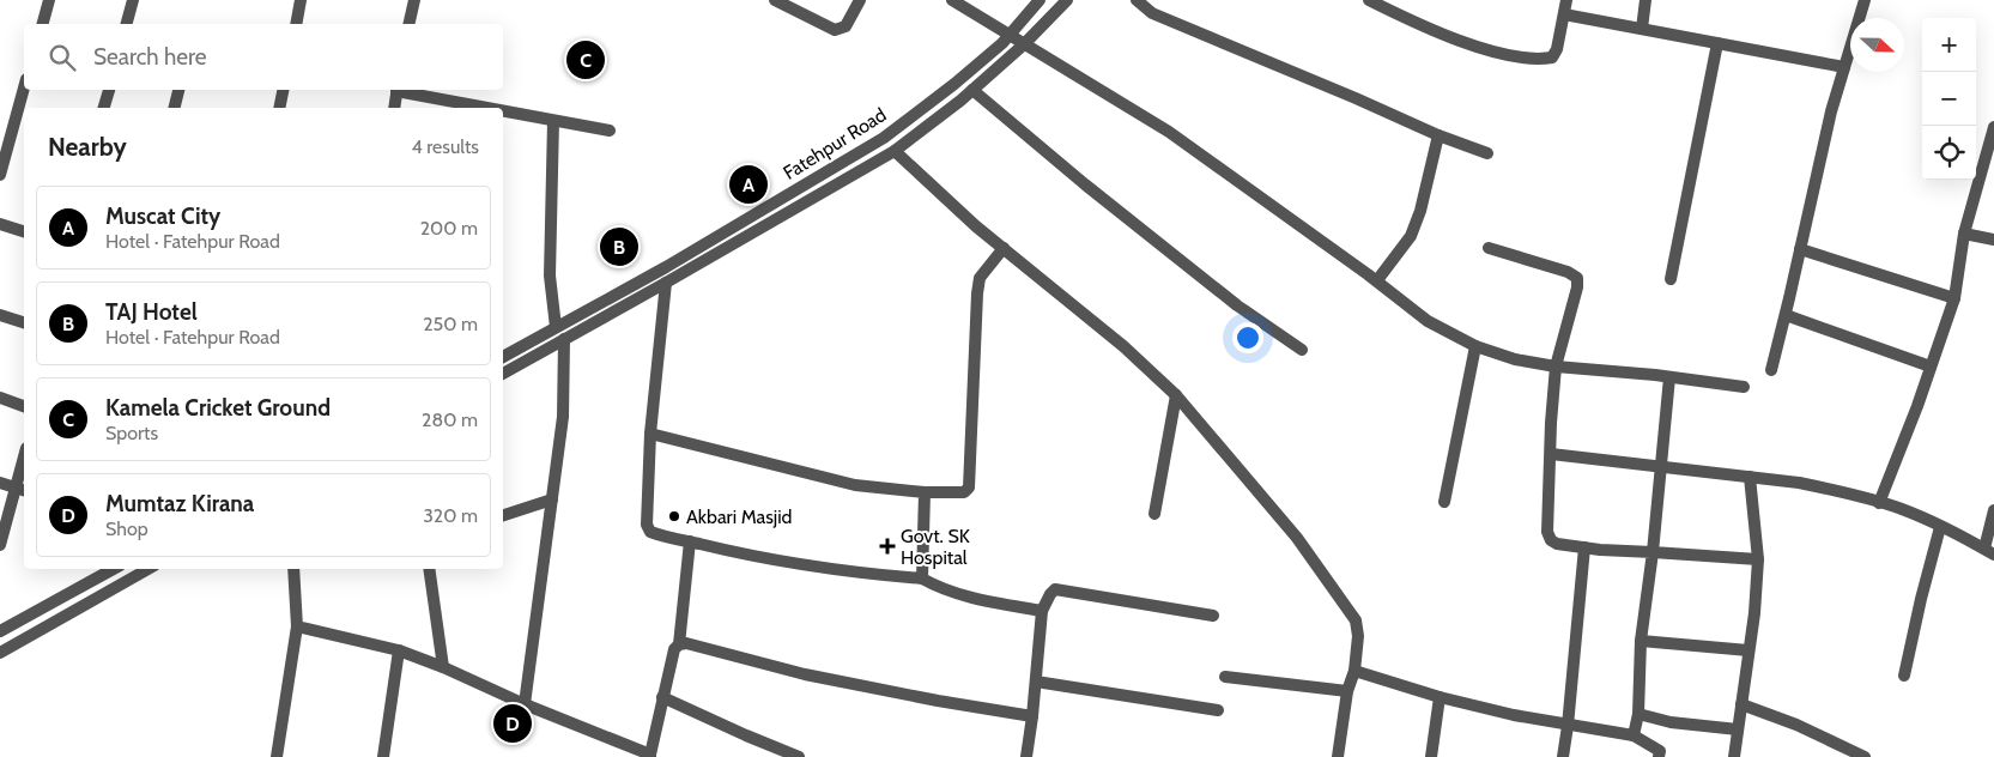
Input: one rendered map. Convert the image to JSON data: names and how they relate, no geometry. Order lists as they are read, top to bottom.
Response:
{
  "streets": {
    "street": ["Fatehpur Road"]
  },
  "places": {
    "other": ["Akbari Masjid"],
    "health": ["Govt. SK Hospital"]
  },
  "north": "right",
  "page": {
    "map_buttons": ["+", "−"],
    "search": "Search here",
    "pins": [
      "C",
      "A",
      "B",
      "D"
    ],
    "heading": ["Nearby", "4 results"],
    "list": [
      {
        "mark": "A",
        "name": "Muscat City",
        "note": "Hotel · Fatehpur Road",
        "value": "200 m"
      },
      {
        "mark": "B",
        "name": "TAJ Hotel",
        "note": "Hotel · Fatehpur Road",
        "value": "250 m"
      },
      {
        "mark": "C",
        "name": "Kamela Cricket Ground",
        "note": "Sports",
        "value": "280 m"
      },
      {
        "mark": "D",
        "name": "Mumtaz Kirana",
        "note": "Shop",
        "value": "320 m"
      }
    ]
  }
}
